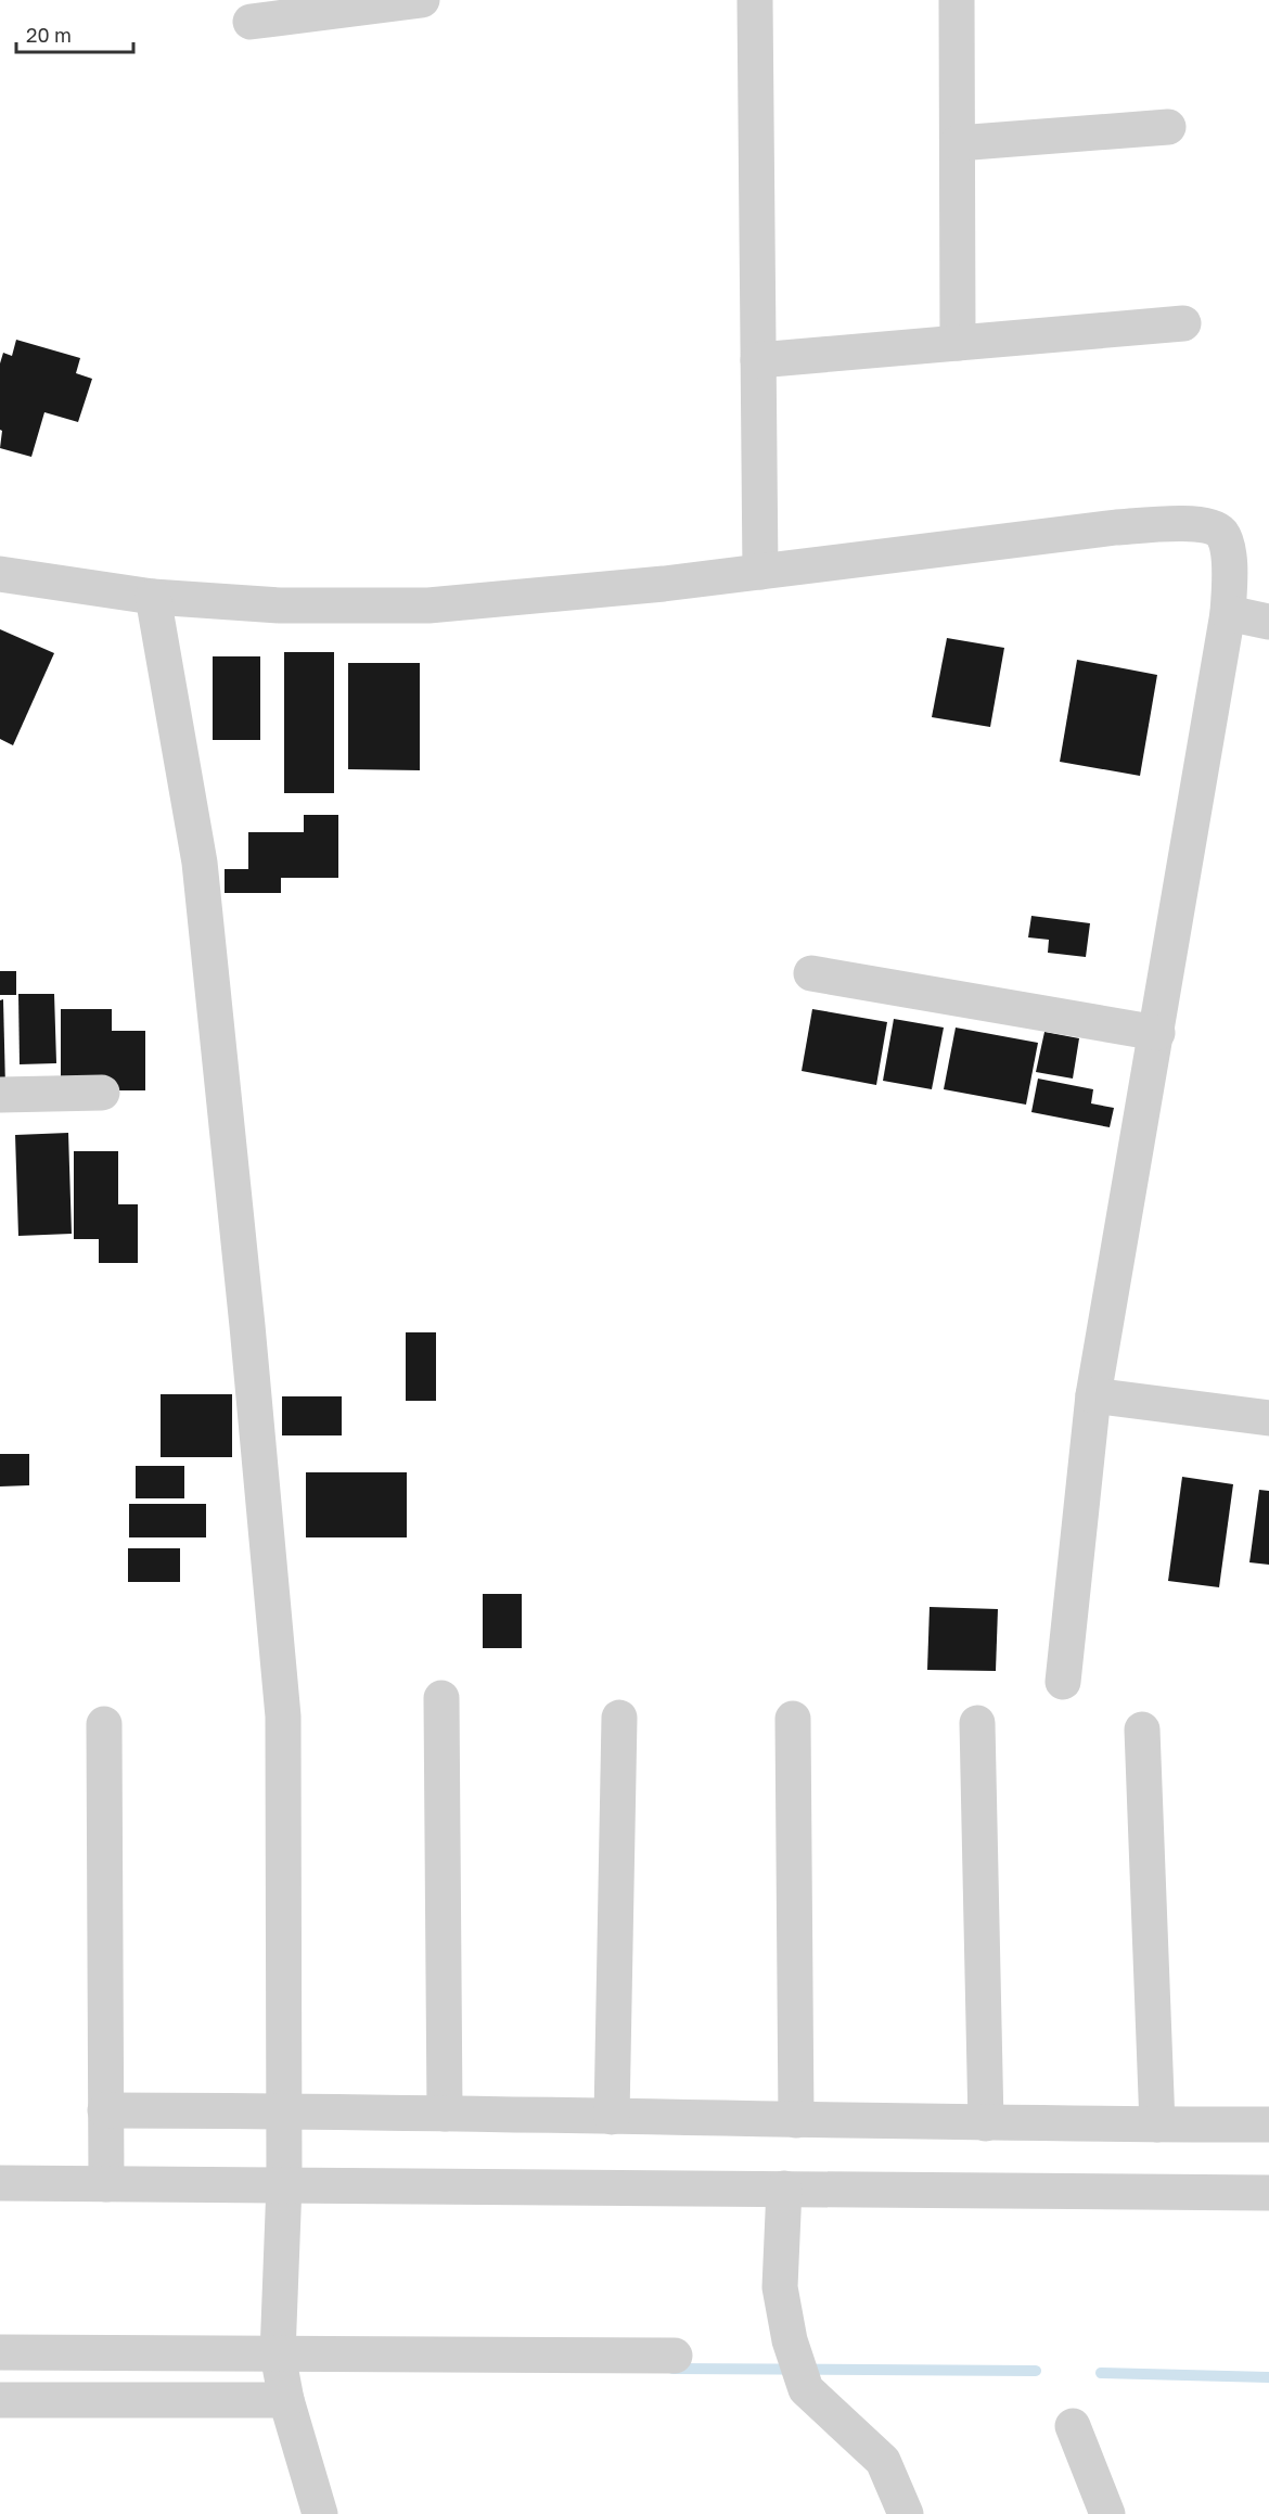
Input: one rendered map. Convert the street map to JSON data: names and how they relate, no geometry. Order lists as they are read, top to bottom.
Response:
{
  "scale_bar": "20 m"
}
